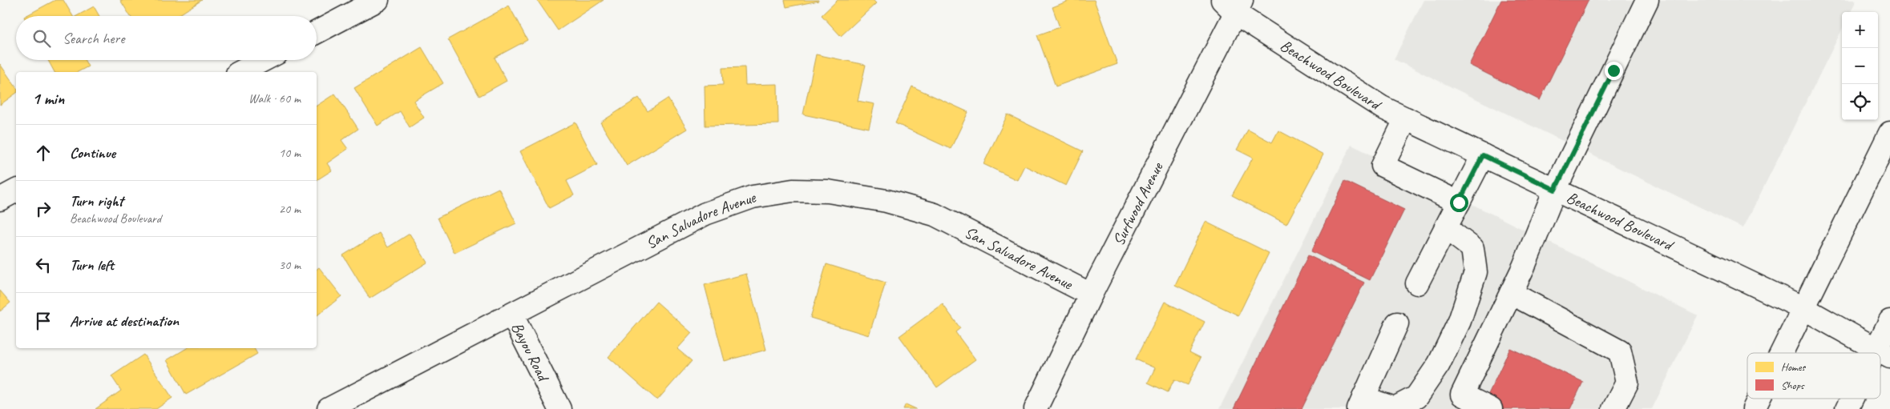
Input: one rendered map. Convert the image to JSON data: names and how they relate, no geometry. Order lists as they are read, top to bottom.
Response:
{
  "streets": {
    "main road": [
      "Beachwood Boulevard",
      "Surfwood Avenue",
      "San Salvadore Avenue",
      "Bayou Road"
    ]
  },
  "crossings": [
    ["Beachwood Boulevard", "Surfwood Avenue"],
    ["Surfwood Avenue", "San Salvadore Avenue"],
    ["San Salvadore Avenue", "Bayou Road"]
  ],
  "legend": ["Homes", "Shops"],
  "page": {
    "map_buttons": ["+", "−"],
    "search": "Search here",
    "heading": ["1 min", "Walk · 60 m"],
    "list": [
      ["Continue", "10 m"],
      ["Turn right", "Beachwood Boulevard", "20 m"],
      ["Turn left", "30 m"],
      "Arrive at destination"
    ]
  }
}
